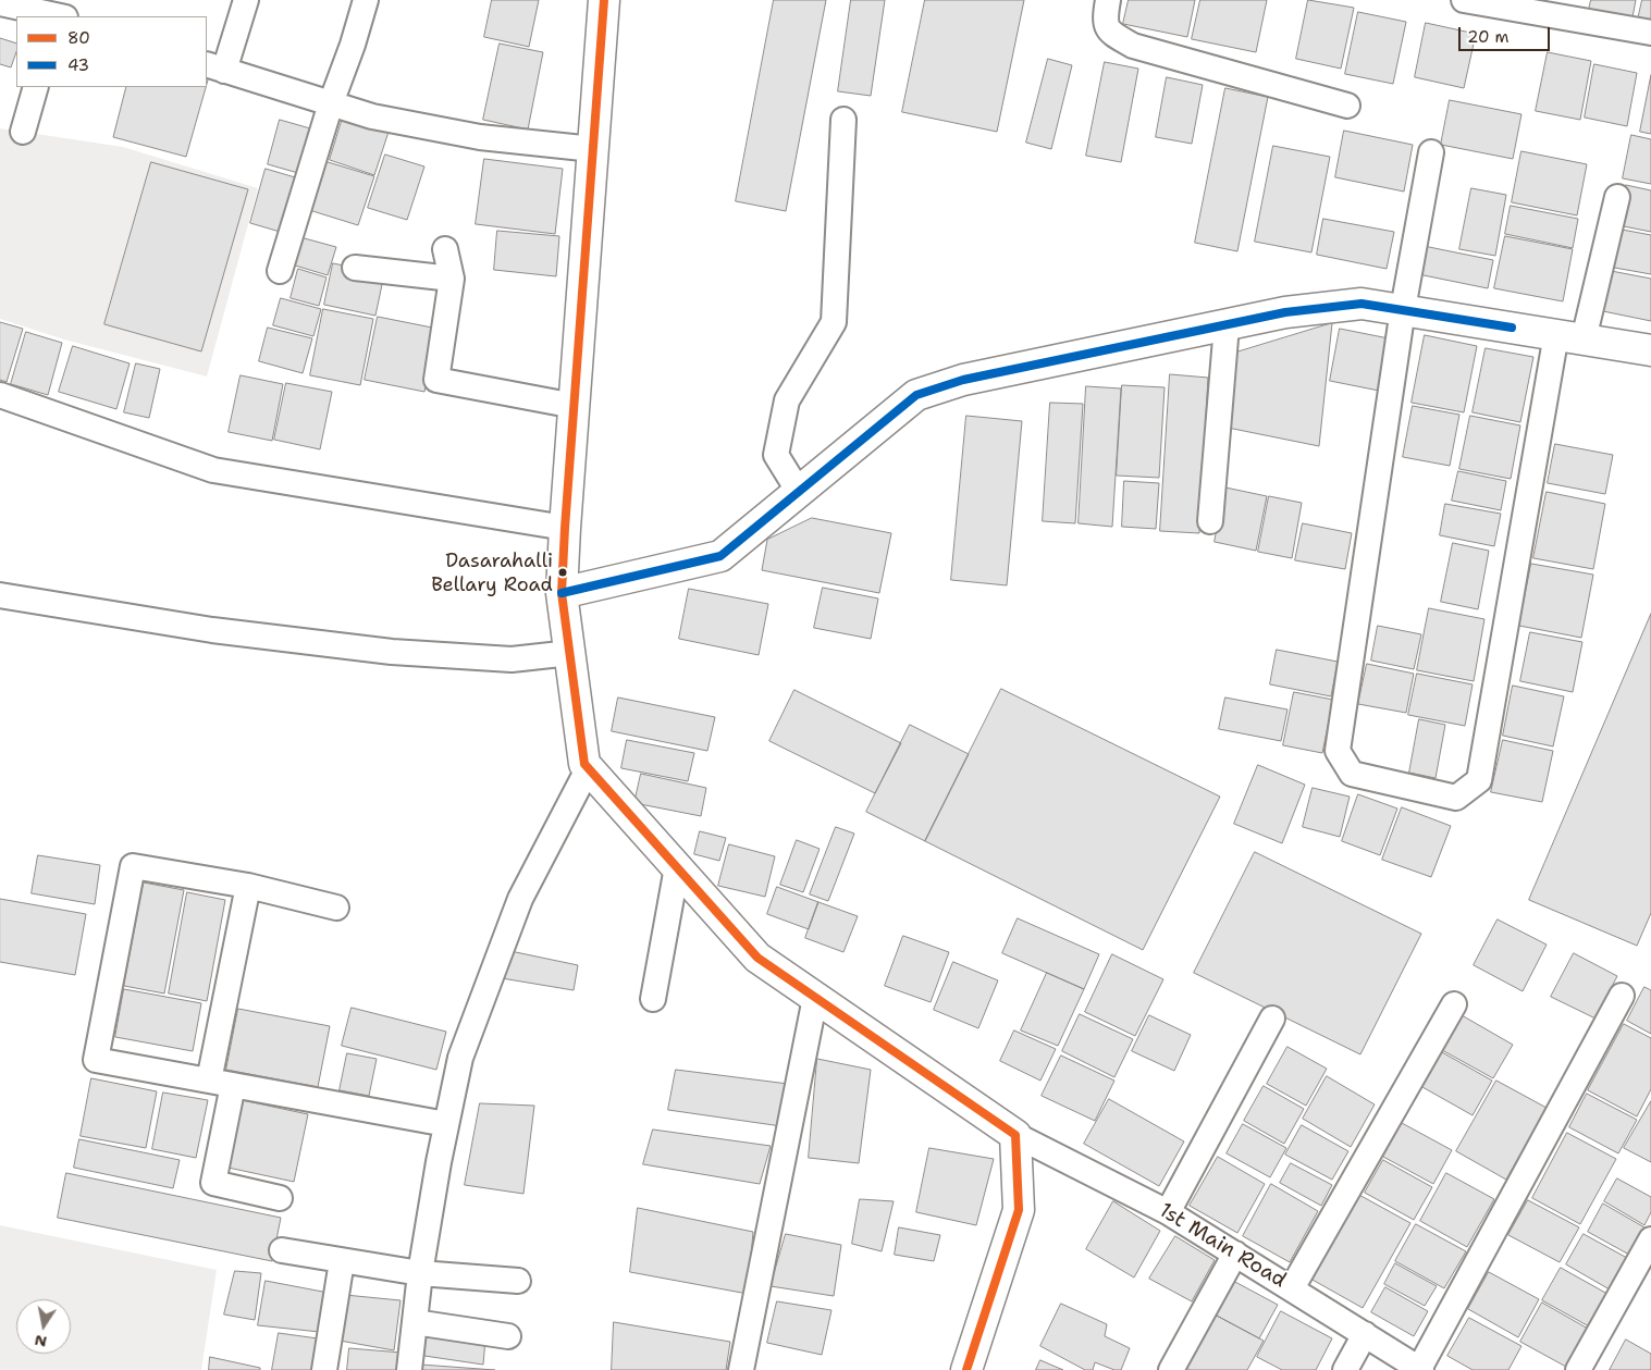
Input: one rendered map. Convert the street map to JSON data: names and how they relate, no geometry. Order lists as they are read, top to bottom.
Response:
{
  "streets": {
    "street": ["1st Main Road"]
  },
  "places": ["Dasarahalli Bellary Road"],
  "lines": ["transit line 80", "transit line 43"],
  "legend": ["80", "43"],
  "scale_bar": "20 m",
  "north": "bottom"
}
